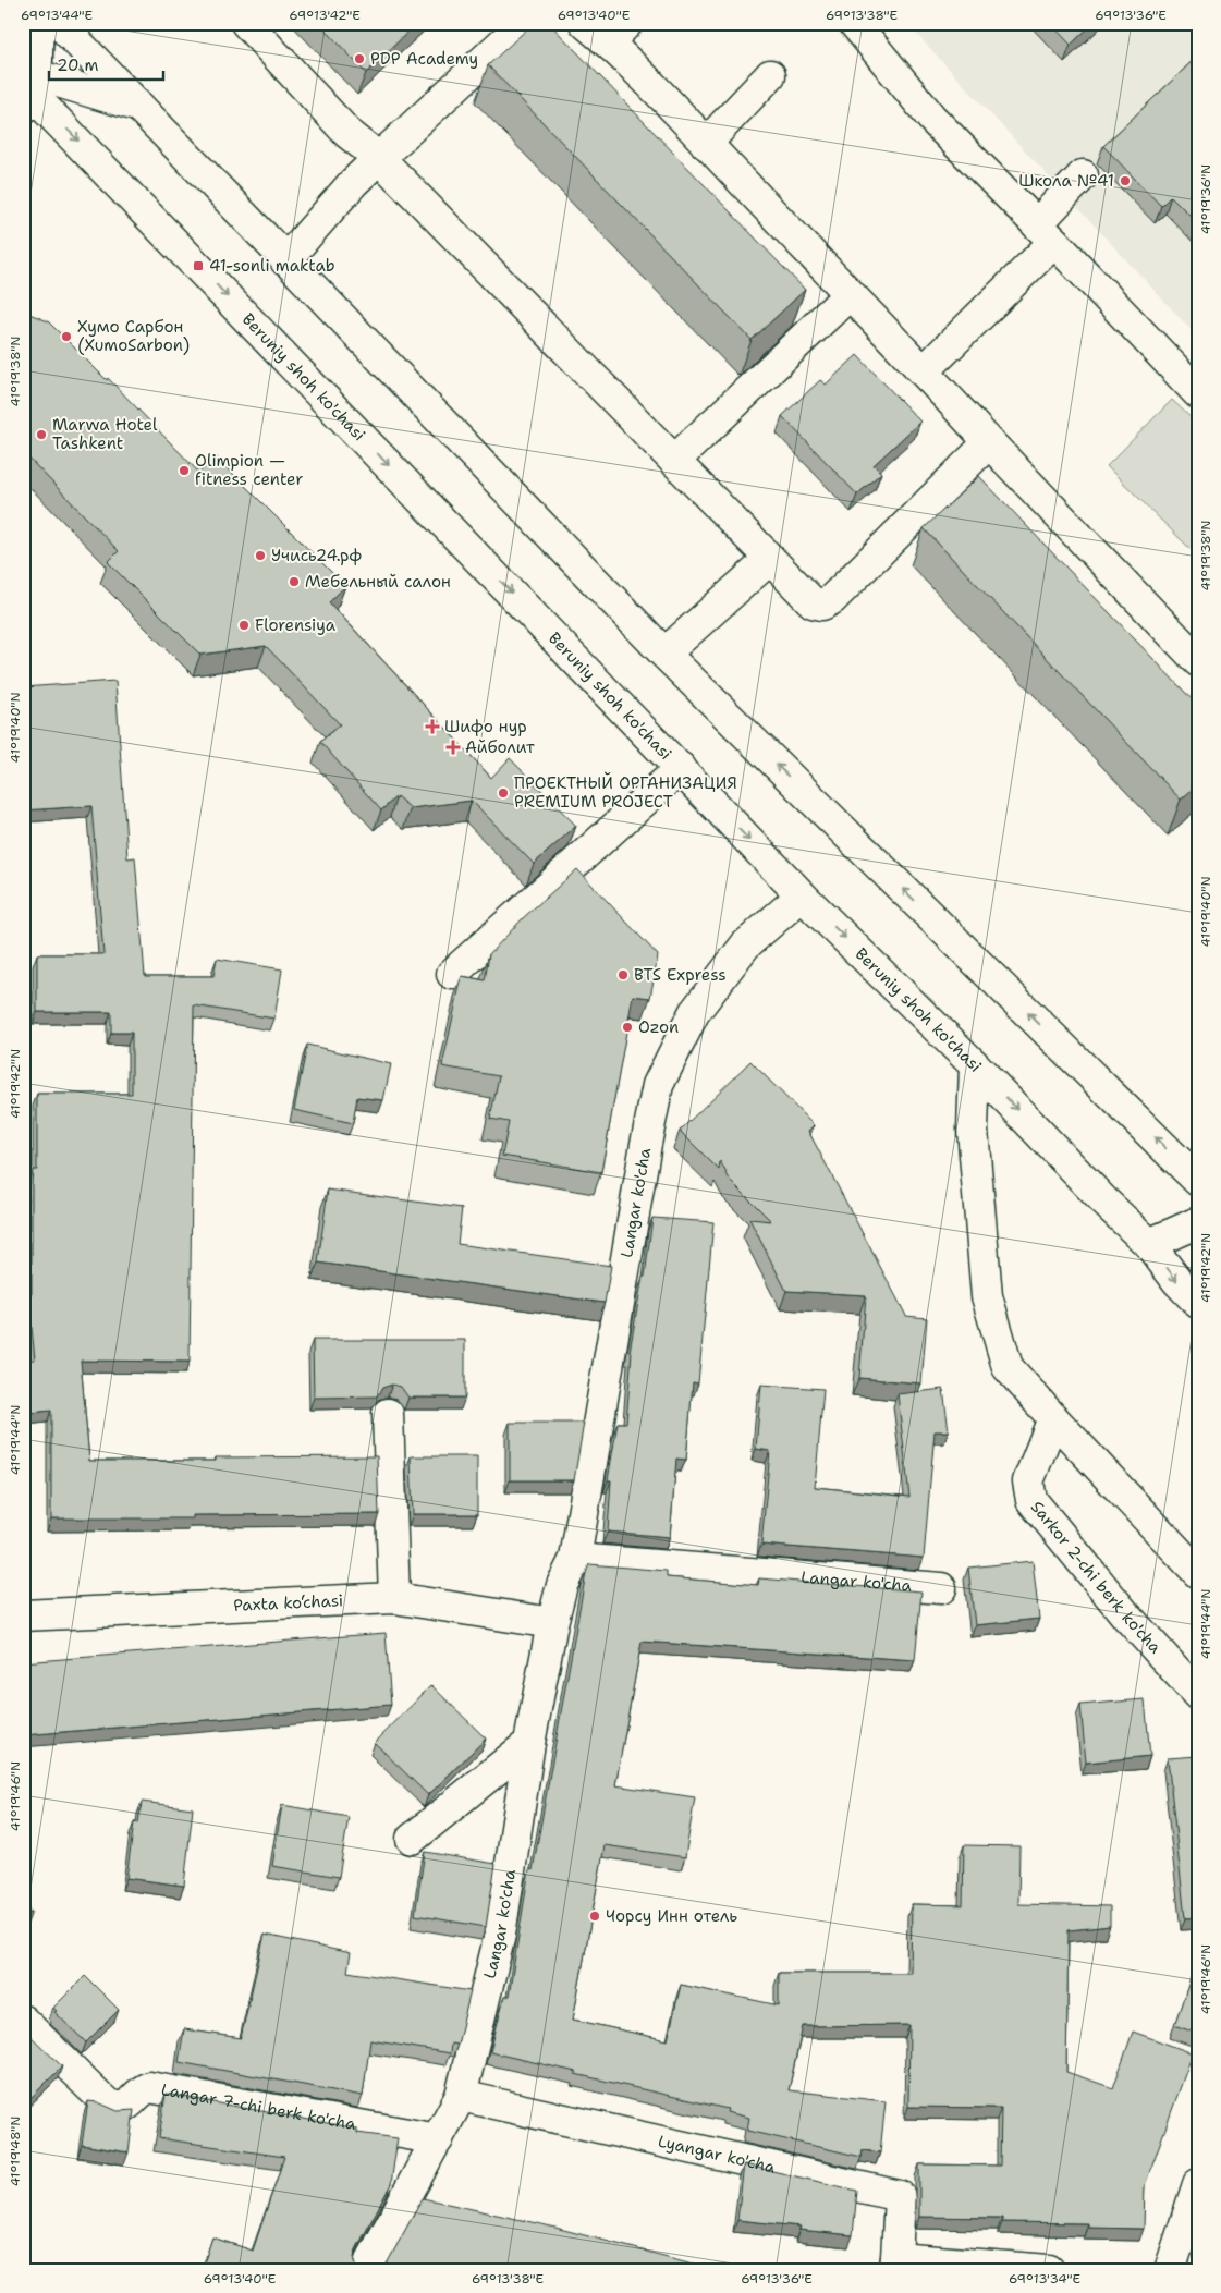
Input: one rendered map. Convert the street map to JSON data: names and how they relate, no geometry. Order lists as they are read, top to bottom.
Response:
{
  "streets": {
    "main road": [
      "Beruniy shoh ko'chasi",
      "Langar ko'cha",
      "Sarkor 2-chi berk ko'cha",
      "Paxta ko‘chasi",
      "Langar 7-chi berk ko'cha",
      "Lyangar ko'cha"
    ]
  },
  "crossings": [
    ["Beruniy shoh ko'chasi", "Langar ko'cha"],
    ["Langar ko'cha", "Paxta ko‘chasi"],
    ["Langar ko'cha", "Langar 7-chi berk ko'cha"],
    ["Langar ko'cha", "Lyangar ko'cha"]
  ],
  "places": {
    "other": [
      "PDP Academy",
      "Школа №41",
      "Хумо Сарбон (XumoSarbon)",
      "Marwa Hotel Tashkent",
      "Olimpion — fitness center",
      "Учись24.рф",
      "Мебельный салон",
      "Florensiya",
      "ПРОЕКТНЫЙ ОРГАНИЗАЦИЯ PREMIUM PROJECT",
      "BTS Express",
      "Ozon",
      "Чорсу Инн отель"
    ],
    "transit": ["41-sonli maktab"],
    "health": ["Шифо нур", "Айболит"]
  },
  "scale_bar": "20 m",
  "coordinates": [
    "69°13'44\"E",
    "69°13'42\"E",
    "69°13'40\"E",
    "69°13'38\"E",
    "69°13'36\"E",
    "41°19'36\"N",
    "41°19'38\"N",
    "41°19'40\"N",
    "41°19'42\"N",
    "41°19'44\"N",
    "41°19'46\"N",
    "41°19'48\"N",
    "69°13'34\"E"
  ]
}
